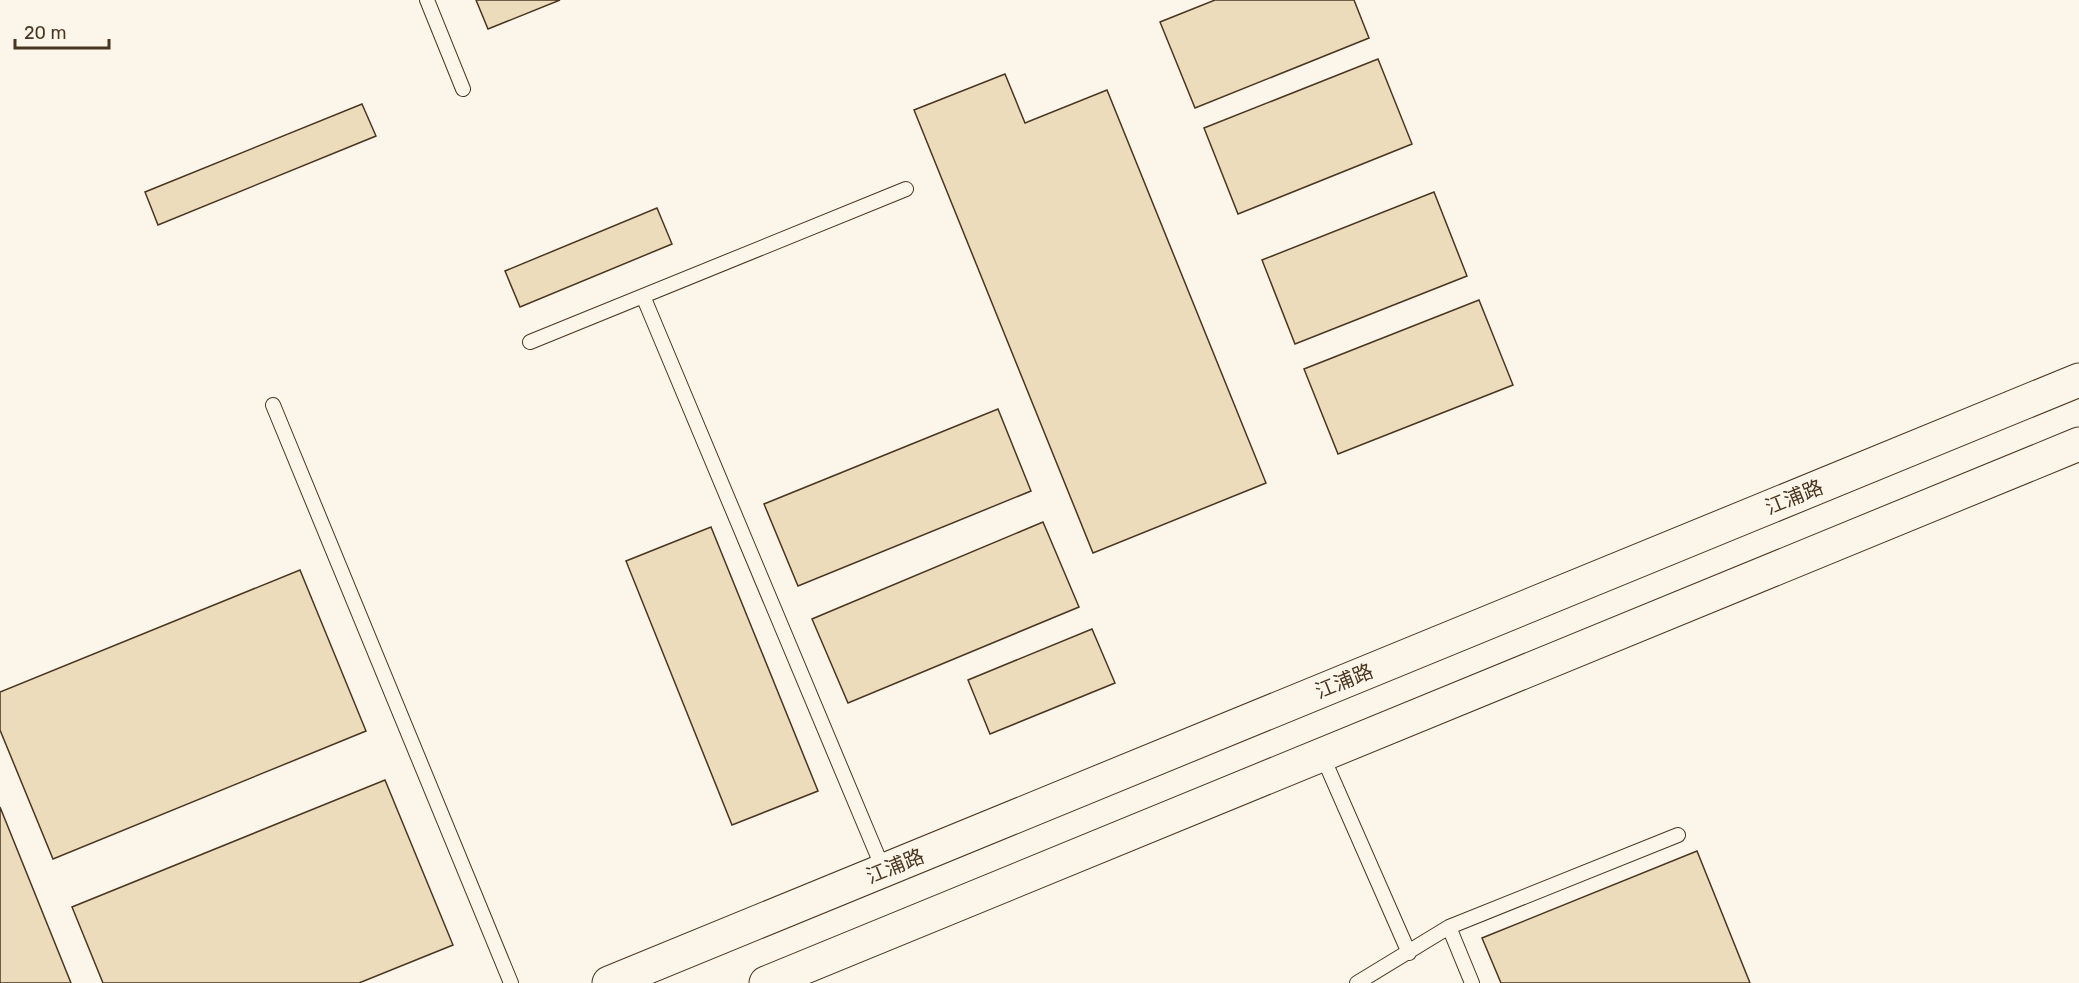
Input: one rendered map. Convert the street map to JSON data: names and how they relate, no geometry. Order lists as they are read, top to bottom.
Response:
{
  "streets": {
    "street": ["江浦路"]
  },
  "scale_bar": "20 m"
}
